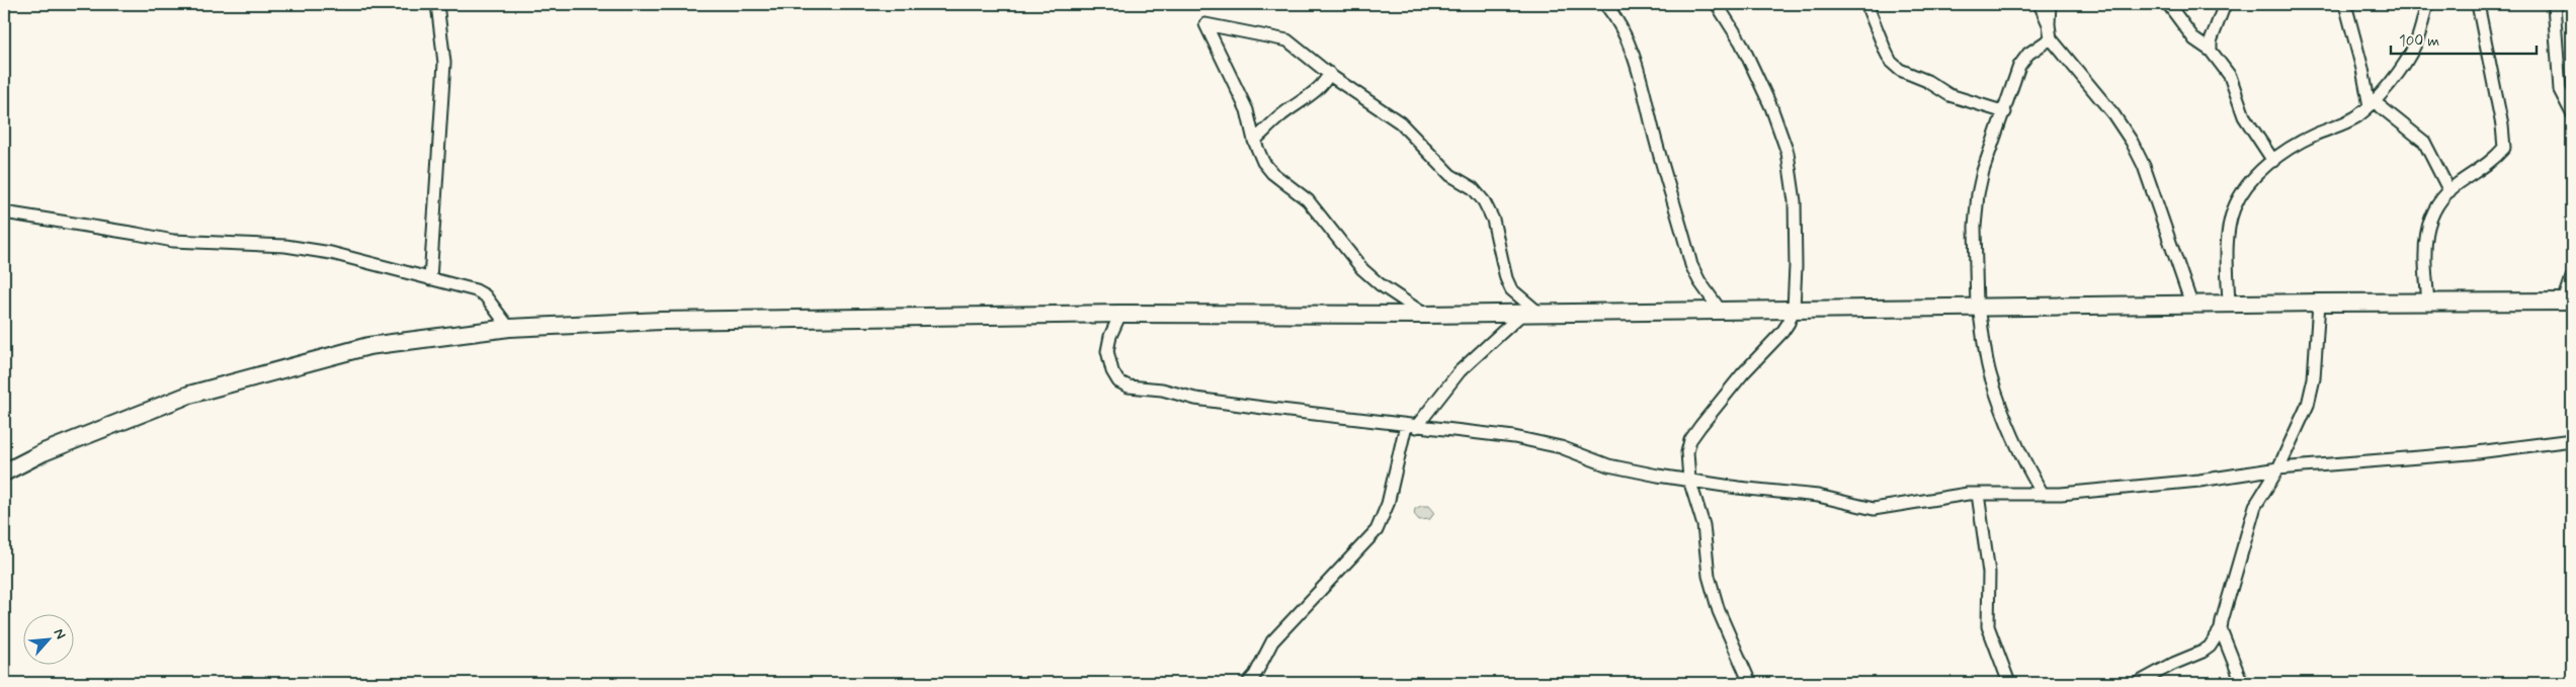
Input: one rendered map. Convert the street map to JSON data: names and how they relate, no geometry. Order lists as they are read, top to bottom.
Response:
{
  "scale_bar": "100 m",
  "north": "top right"
}
